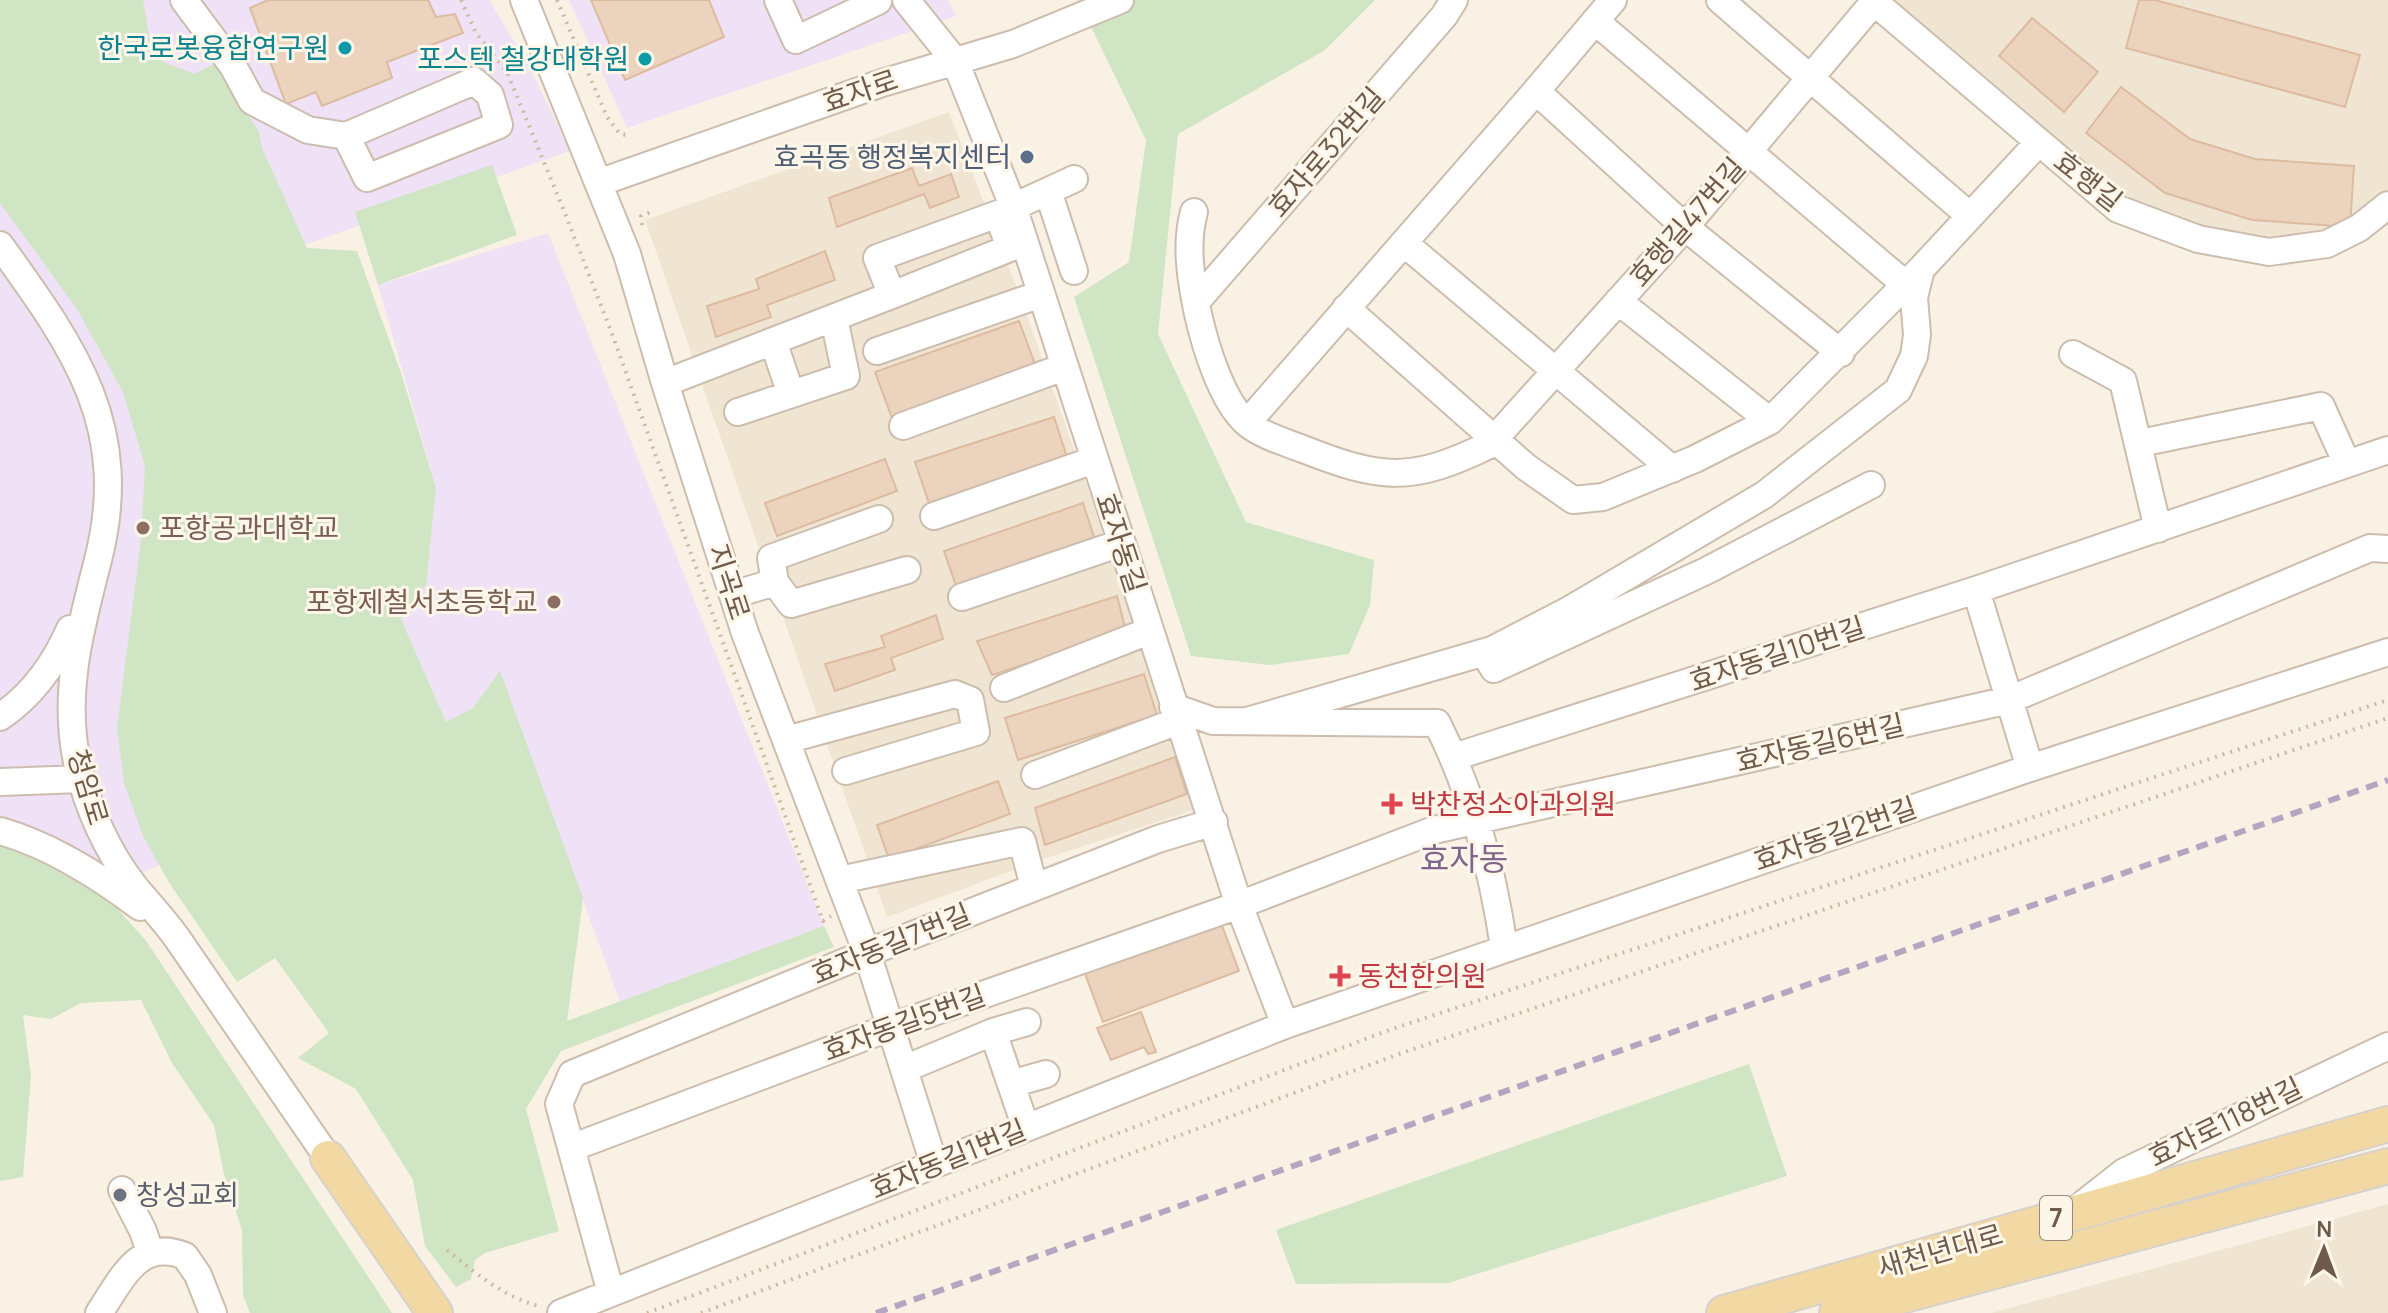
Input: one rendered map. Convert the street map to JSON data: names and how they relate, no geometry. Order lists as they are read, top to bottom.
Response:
{
  "streets": {
    "main road": ["청암로", "7", "새천년대로"],
    "street": [
      "효자로",
      "효자로32번길",
      "효행길",
      "효행길47번길",
      "효자동길",
      "지곡로",
      "효자동길10번길",
      "효자동길6번길",
      "효자동길2번길",
      "효자동길7번길",
      "효자동길5번길",
      "효자로118번길",
      "효자동길1번길"
    ]
  },
  "crossings": [
    ["효자로", "효자동길"],
    ["효자로", "지곡로"],
    ["효행길", "효행길47번길"],
    ["효자동길", "효자동길6번길"],
    ["효자동길", "효자동길2번길"],
    ["효자동길", "효자동길7번길"],
    ["효자동길", "효자동길5번길"],
    ["효자동길", "효자동길1번길"],
    ["지곡로", "효자동길7번길"],
    ["지곡로", "효자동길5번길"],
    ["지곡로", "효자동길1번길"],
    ["효자동길6번길", "효자동길5번길"],
    ["효자동길2번길", "효자동길1번길"],
    ["효자동길7번길", "효자동길5번길"],
    ["효자로118번길", "새천년대로"]
  ],
  "districts": ["효자동"],
  "places": {
    "other": [
      "한국로봇융합연구원",
      "포스텍 철강대학원",
      "효곡동 행정복지센터",
      "포항공과대학교",
      "포항제철서초등학교",
      "창성교회"
    ],
    "health": ["박찬정소아과의원", "동천한의원"]
  },
  "north": "top"
}
